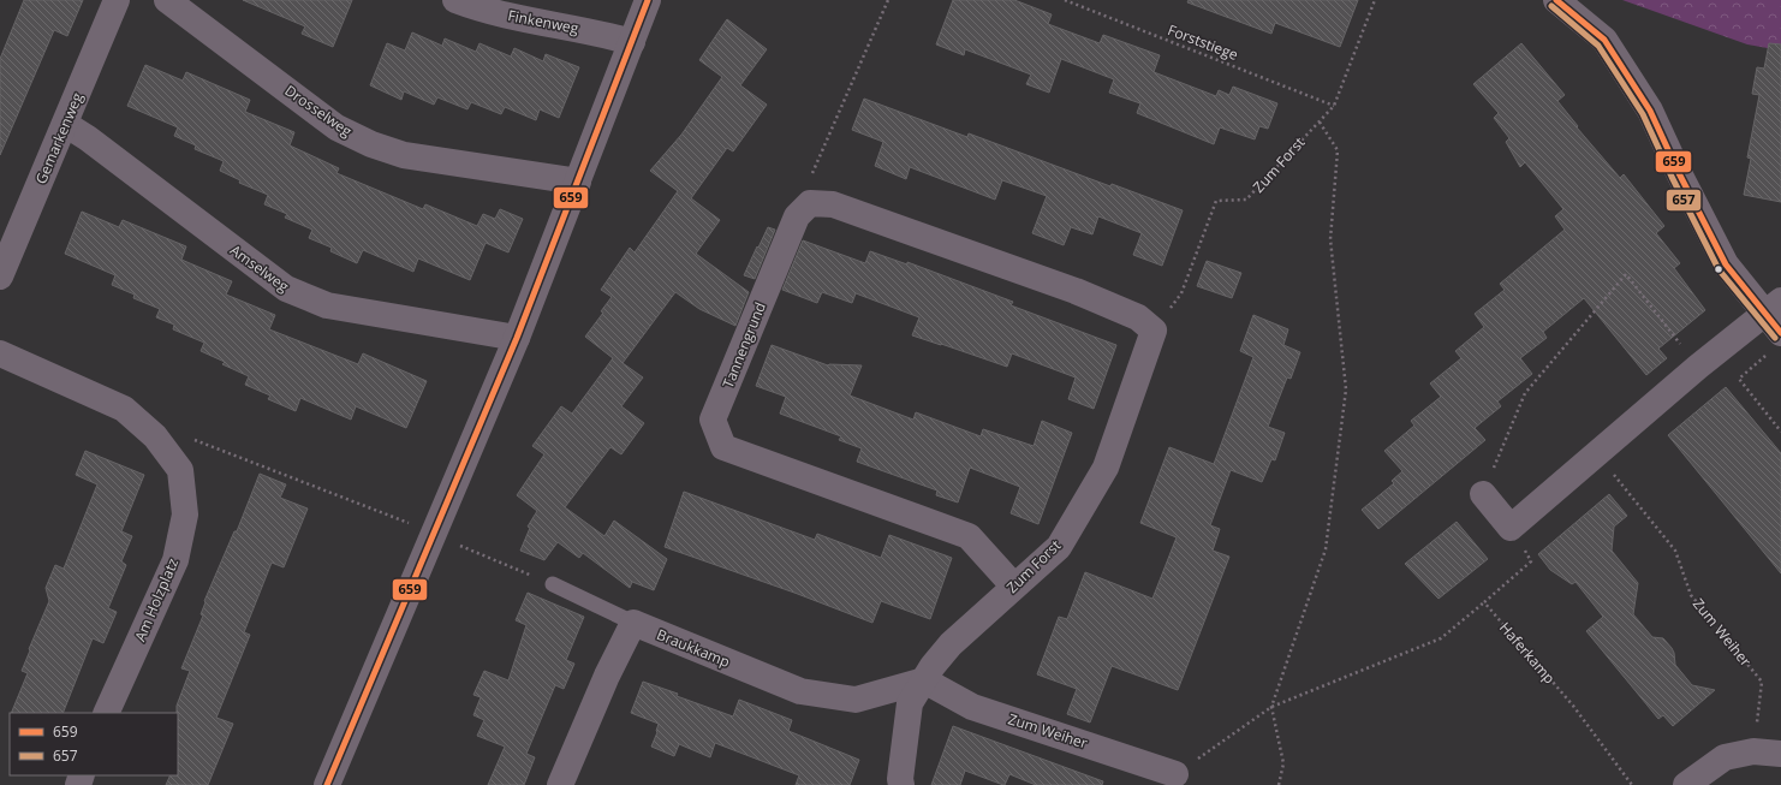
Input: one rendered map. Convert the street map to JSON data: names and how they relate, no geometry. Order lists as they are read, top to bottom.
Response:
{
  "streets": {
    "street": [
      "Finkenweg",
      "Drosselweg",
      "Gemarkenweg",
      "Zum Forst",
      "Amselweg",
      "Tannengrund",
      "Am Holzplatz",
      "Zum Weiher",
      "Braukkamp"
    ],
    "path": ["Forststiege", "Haferkamp"]
  },
  "crossings": [
    ["Forststiege", "Zum Forst"],
    ["Gemarkenweg", "Amselweg"],
    ["Zum Forst", "Tannengrund"],
    ["Zum Forst", "Zum Weiher"],
    ["Zum Forst", "Braukkamp"],
    ["Zum Weiher", "Braukkamp"]
  ],
  "lines": ["transit line 659", "transit line 657"],
  "legend": ["659", "657"]
}
